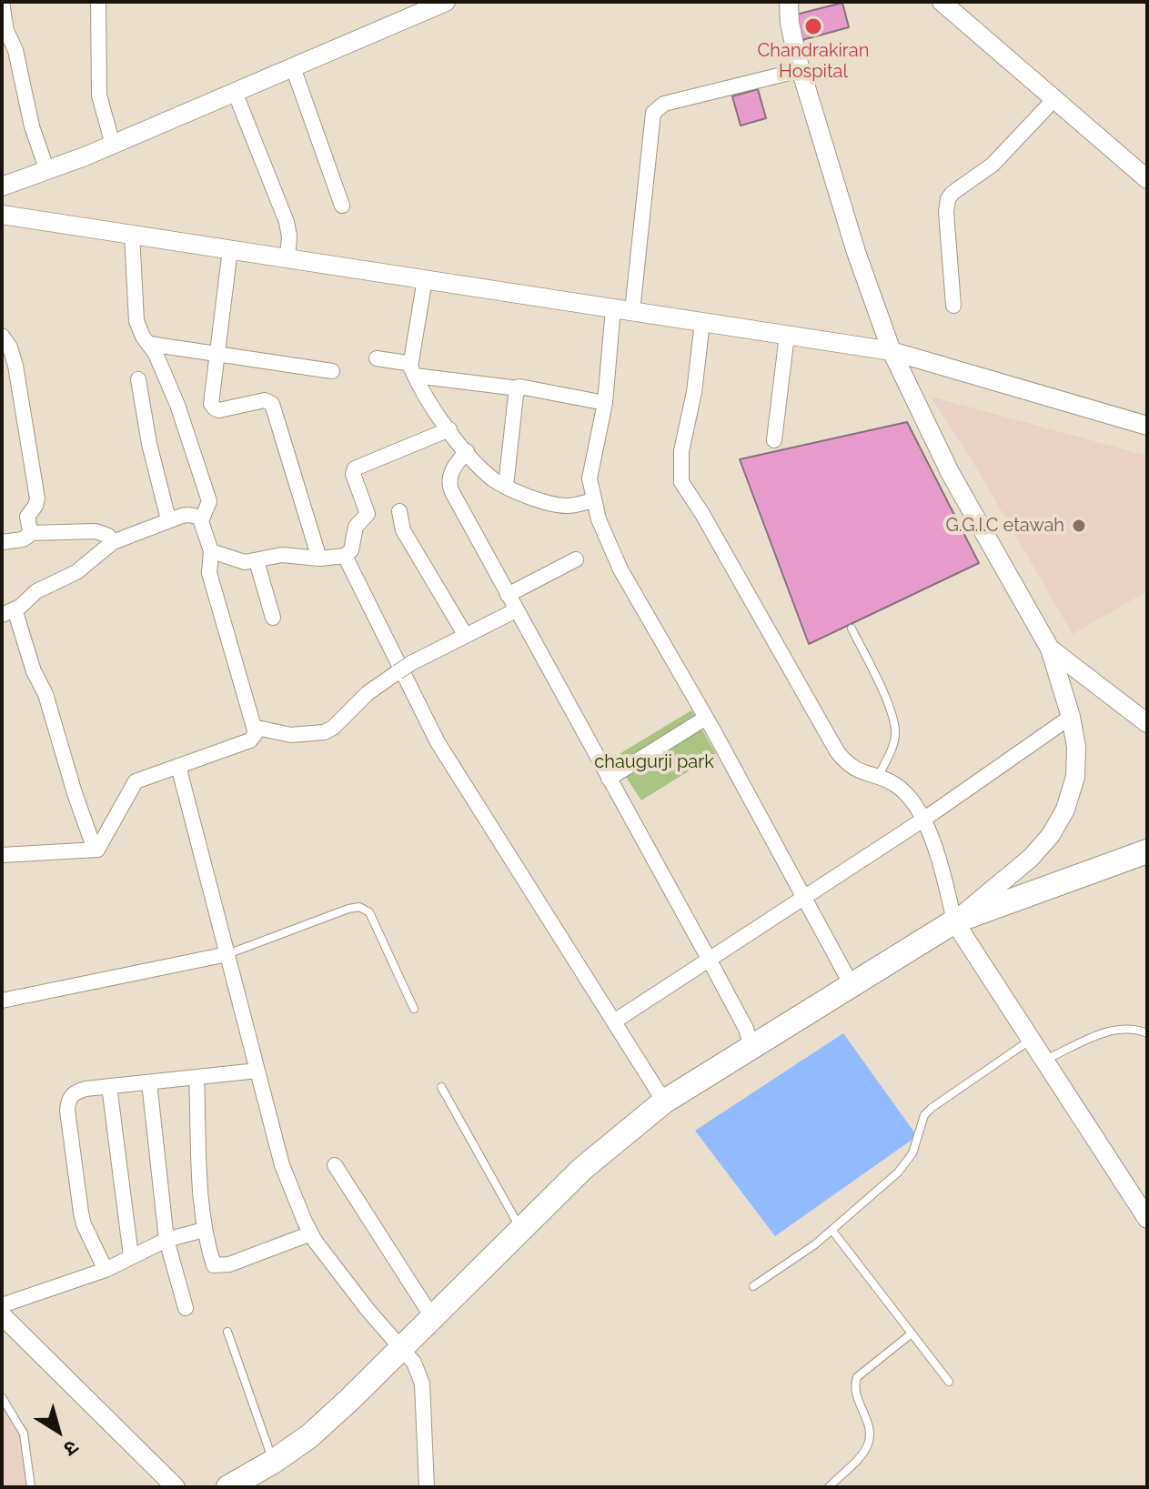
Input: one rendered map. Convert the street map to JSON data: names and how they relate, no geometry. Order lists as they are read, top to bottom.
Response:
{
  "parks": ["chaugurji park"],
  "places": ["Chandrakiran Hospital", "G.G.I.C etawah"],
  "north": "bottom right"
}
